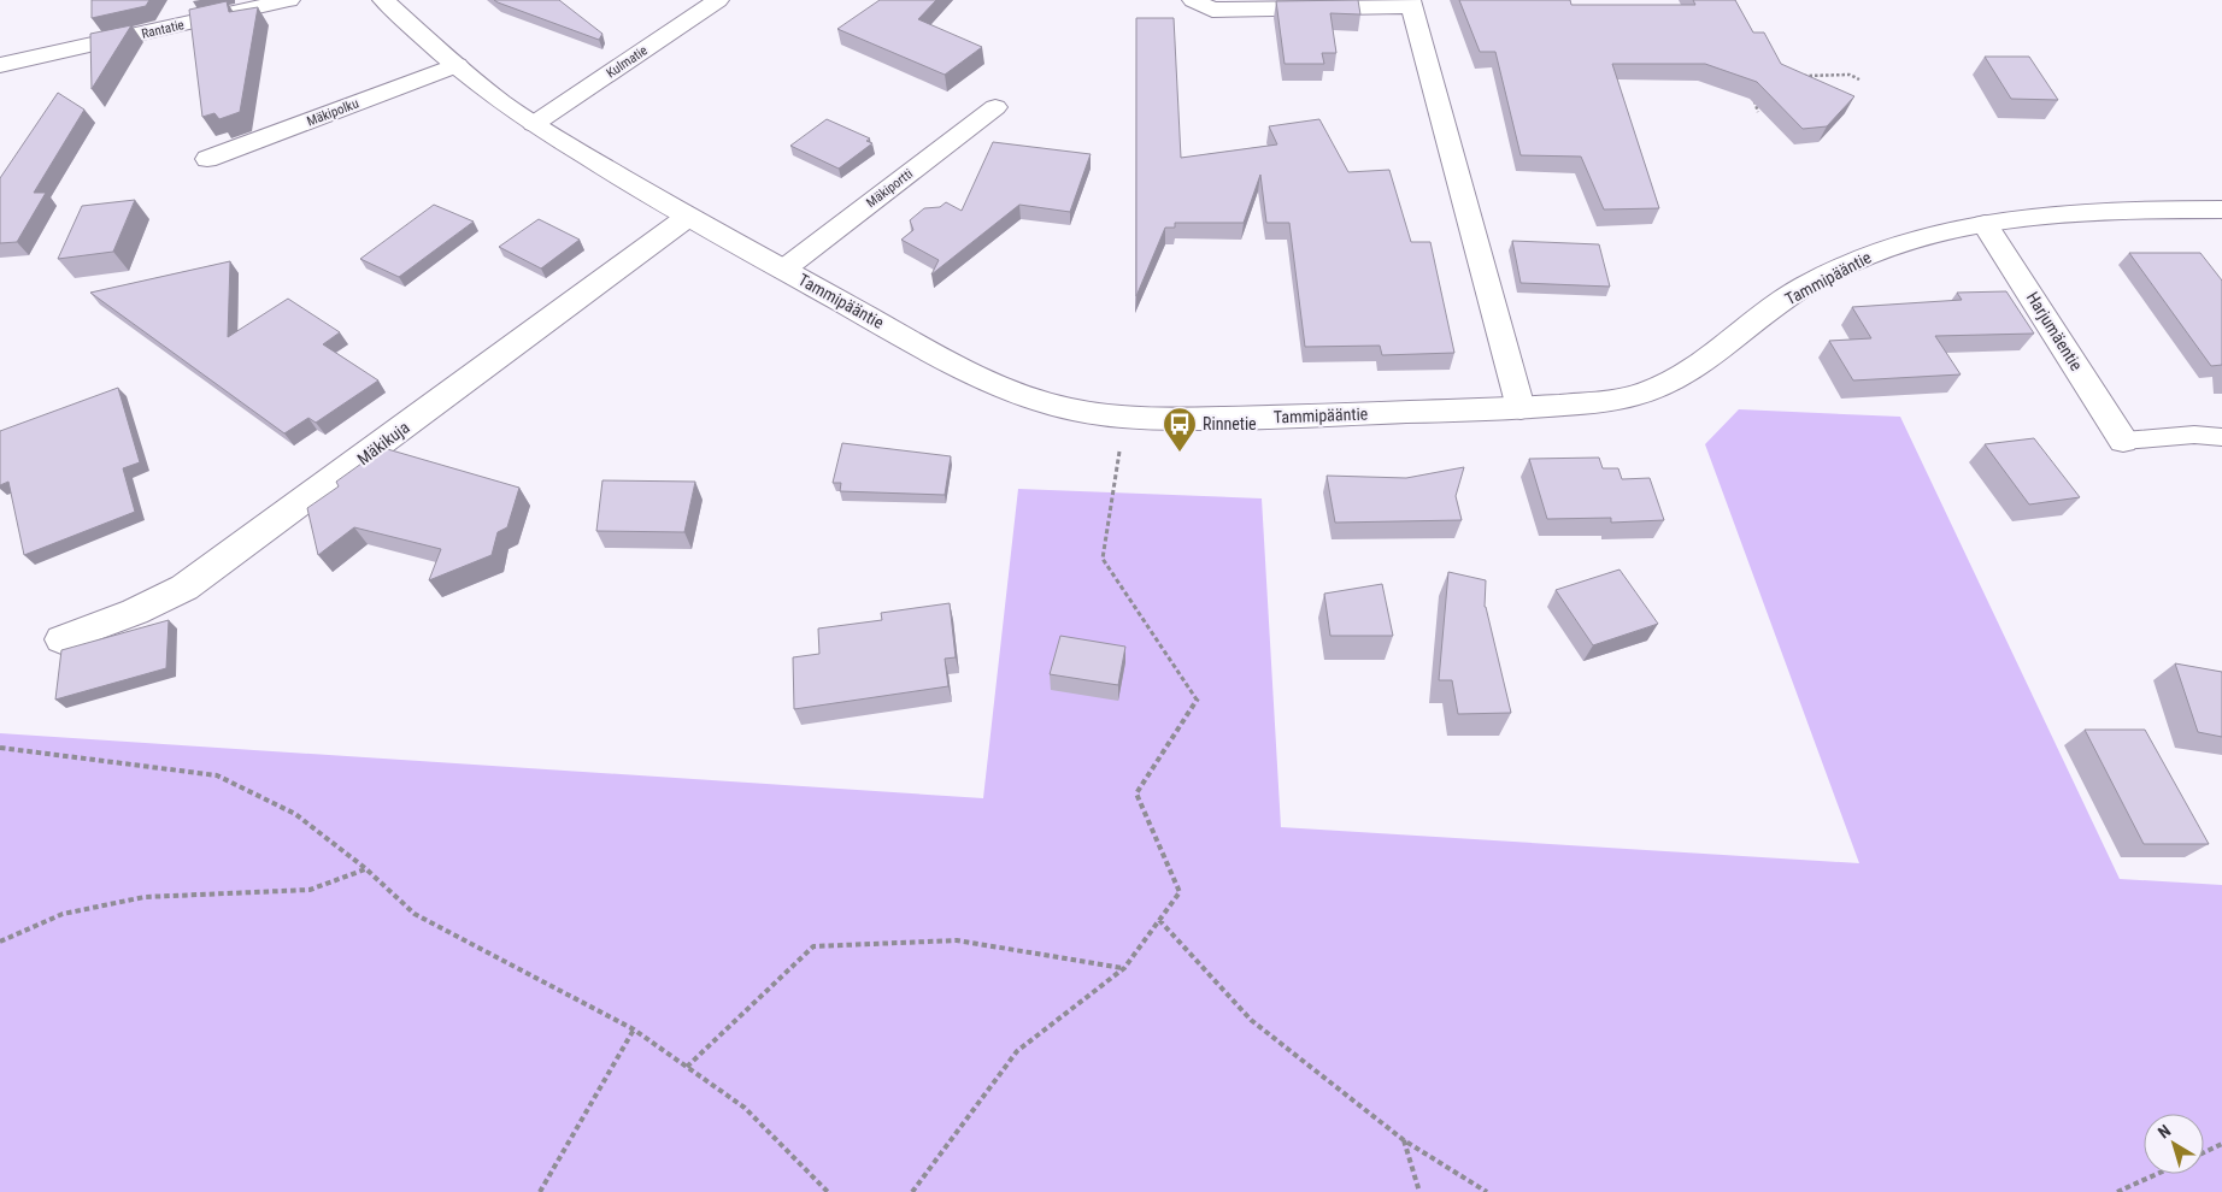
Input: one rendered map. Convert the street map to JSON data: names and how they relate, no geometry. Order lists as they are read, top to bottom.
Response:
{
  "streets": {
    "street": [
      "Rantatie",
      "Kulmatie",
      "Mäkipolku",
      "Mäkiportti",
      "Tammipääntie",
      "Harjumäentie",
      "Mäkikuja"
    ]
  },
  "crossings": [
    ["Kulmatie", "Tammipääntie"],
    ["Mäkipolku", "Tammipääntie"],
    ["Mäkiportti", "Tammipääntie"],
    ["Tammipääntie", "Harjumäentie"],
    ["Tammipääntie", "Mäkikuja"]
  ],
  "places": {
    "bus stop": ["Rinnetie"]
  },
  "north": "top left"
}
